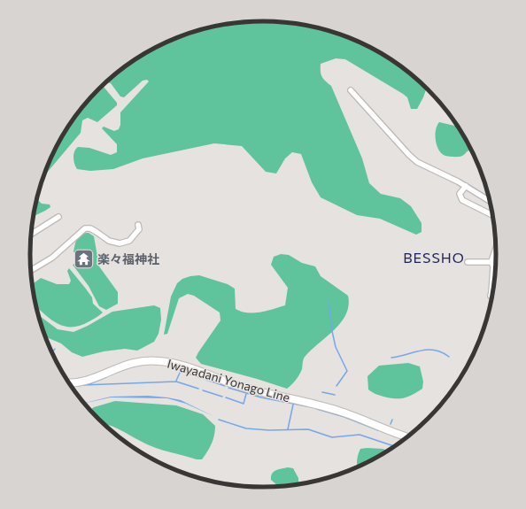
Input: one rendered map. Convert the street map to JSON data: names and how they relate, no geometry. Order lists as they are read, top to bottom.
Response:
{
  "streets": {
    "main road": ["Iwayadani Yonago Line"]
  },
  "districts": ["BESSHO"],
  "places": {
    "temple": ["楽々福神社"]
  }
}
